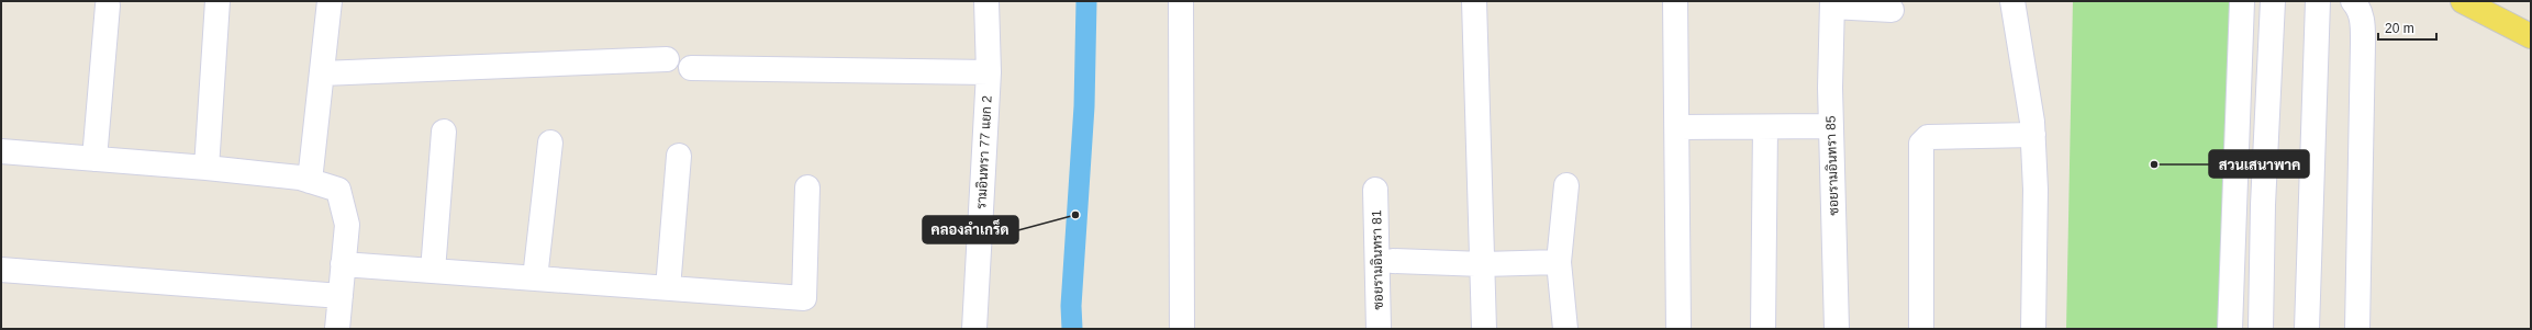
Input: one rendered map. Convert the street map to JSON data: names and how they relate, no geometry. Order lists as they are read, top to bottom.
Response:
{
  "streets": {
    "street": ["รามอินทรา 77 แยก 2", "ซอยรามอินทรา 85", "ซอยรามอินทรา 81"]
  },
  "places": ["สวนเสนาพาค", "คลองลำเกร็ด"],
  "scale_bar": "20 m"
}
